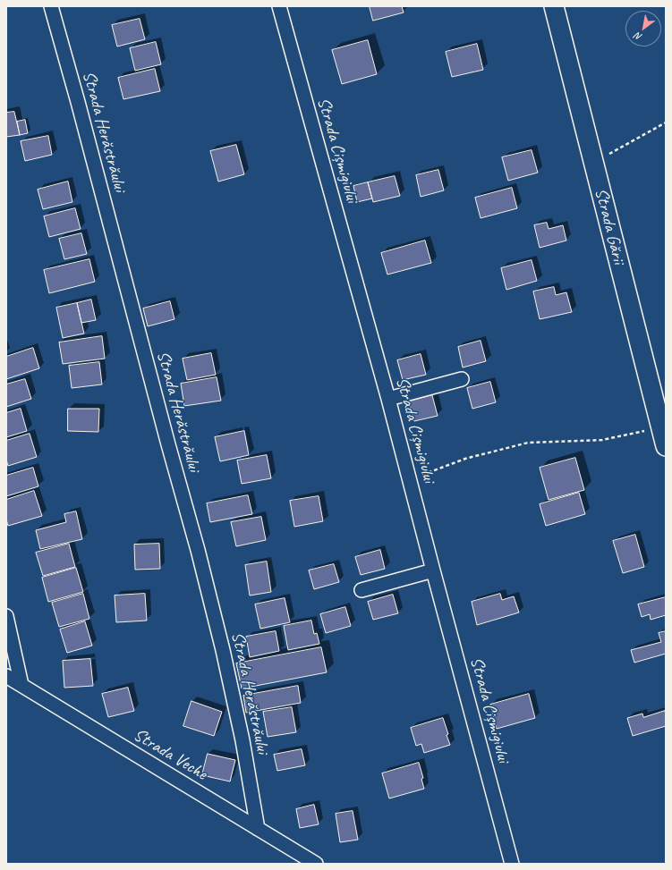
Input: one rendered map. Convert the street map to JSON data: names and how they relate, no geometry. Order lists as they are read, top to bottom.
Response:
{
  "streets": {
    "main road": ["Strada Gării"],
    "street": ["Strada Herăstrăului", "Strada Cișmigiului", "Strada Veche"]
  },
  "crossings": [
    ["Strada Herăstrăului", "Strada Veche"]
  ],
  "north": "bottom left"
}
